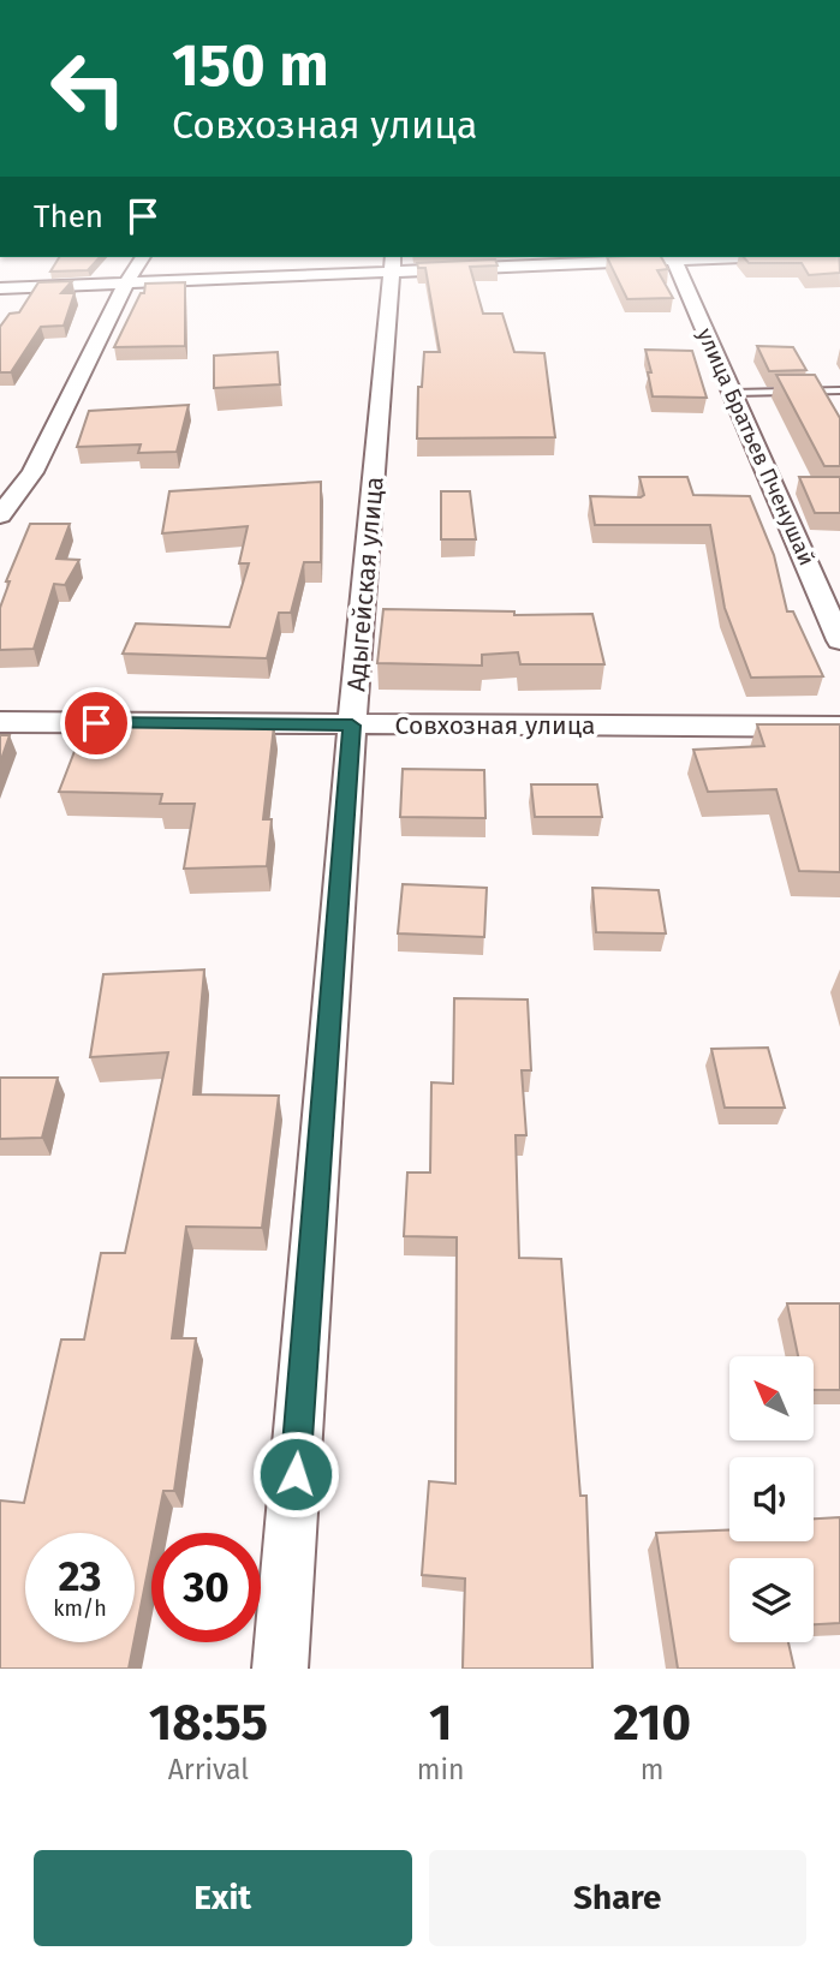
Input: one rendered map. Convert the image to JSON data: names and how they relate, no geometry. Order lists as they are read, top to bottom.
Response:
{
  "streets": {
    "street": ["улица Братьев Пченушай", "Адыгейская улица", "Совхозная улица"]
  },
  "crossings": [
    ["Адыгейская улица", "Совхозная улица"]
  ],
  "north": "top left",
  "page": {
    "turn": ["150 m", "Совхозная улица"],
    "then": "Then",
    "speed": "23 km/h",
    "limit": "30",
    "eta": [
      "18:55",
      "Arrival",
      "1",
      "min",
      "210",
      "m"
    ],
    "buttons": ["Exit", "Share"]
  }
}
